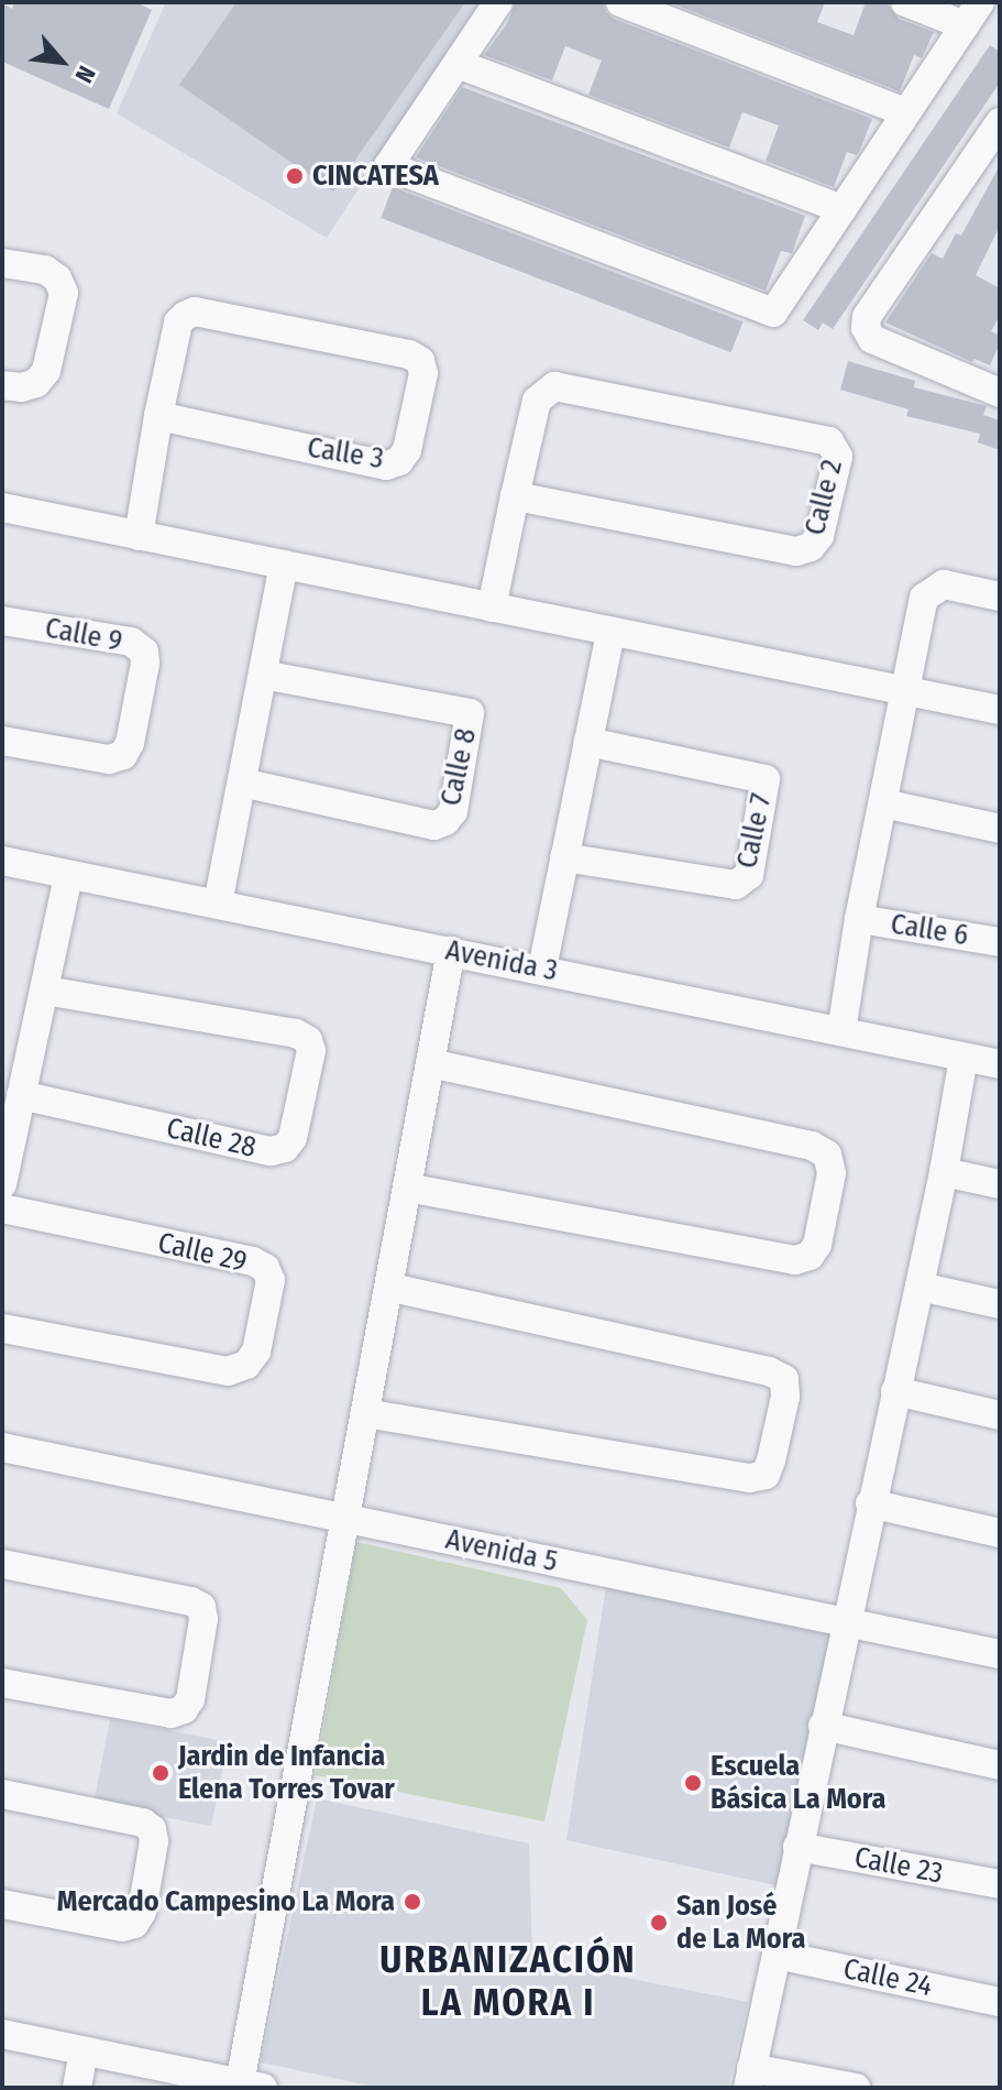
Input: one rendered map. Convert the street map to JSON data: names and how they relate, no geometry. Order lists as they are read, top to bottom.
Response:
{
  "streets": {
    "street": [
      "Calle 3",
      "Calle 2",
      "Calle 9",
      "Calle 8",
      "Calle 7",
      "Calle 6",
      "Avenida 3",
      "Calle 28",
      "Calle 29",
      "Avenida 5",
      "Calle 23",
      "Calle 24"
    ]
  },
  "districts": ["URBANIZACIÓN LA MORA I"],
  "places": [
    "CINCATESA",
    "Jardin de Infancia Elena Torres Tovar",
    "Escuela Básica La Mora",
    "Mercado Campesino La Mora",
    "San José de La Mora"
  ],
  "north": "bottom right"
}
